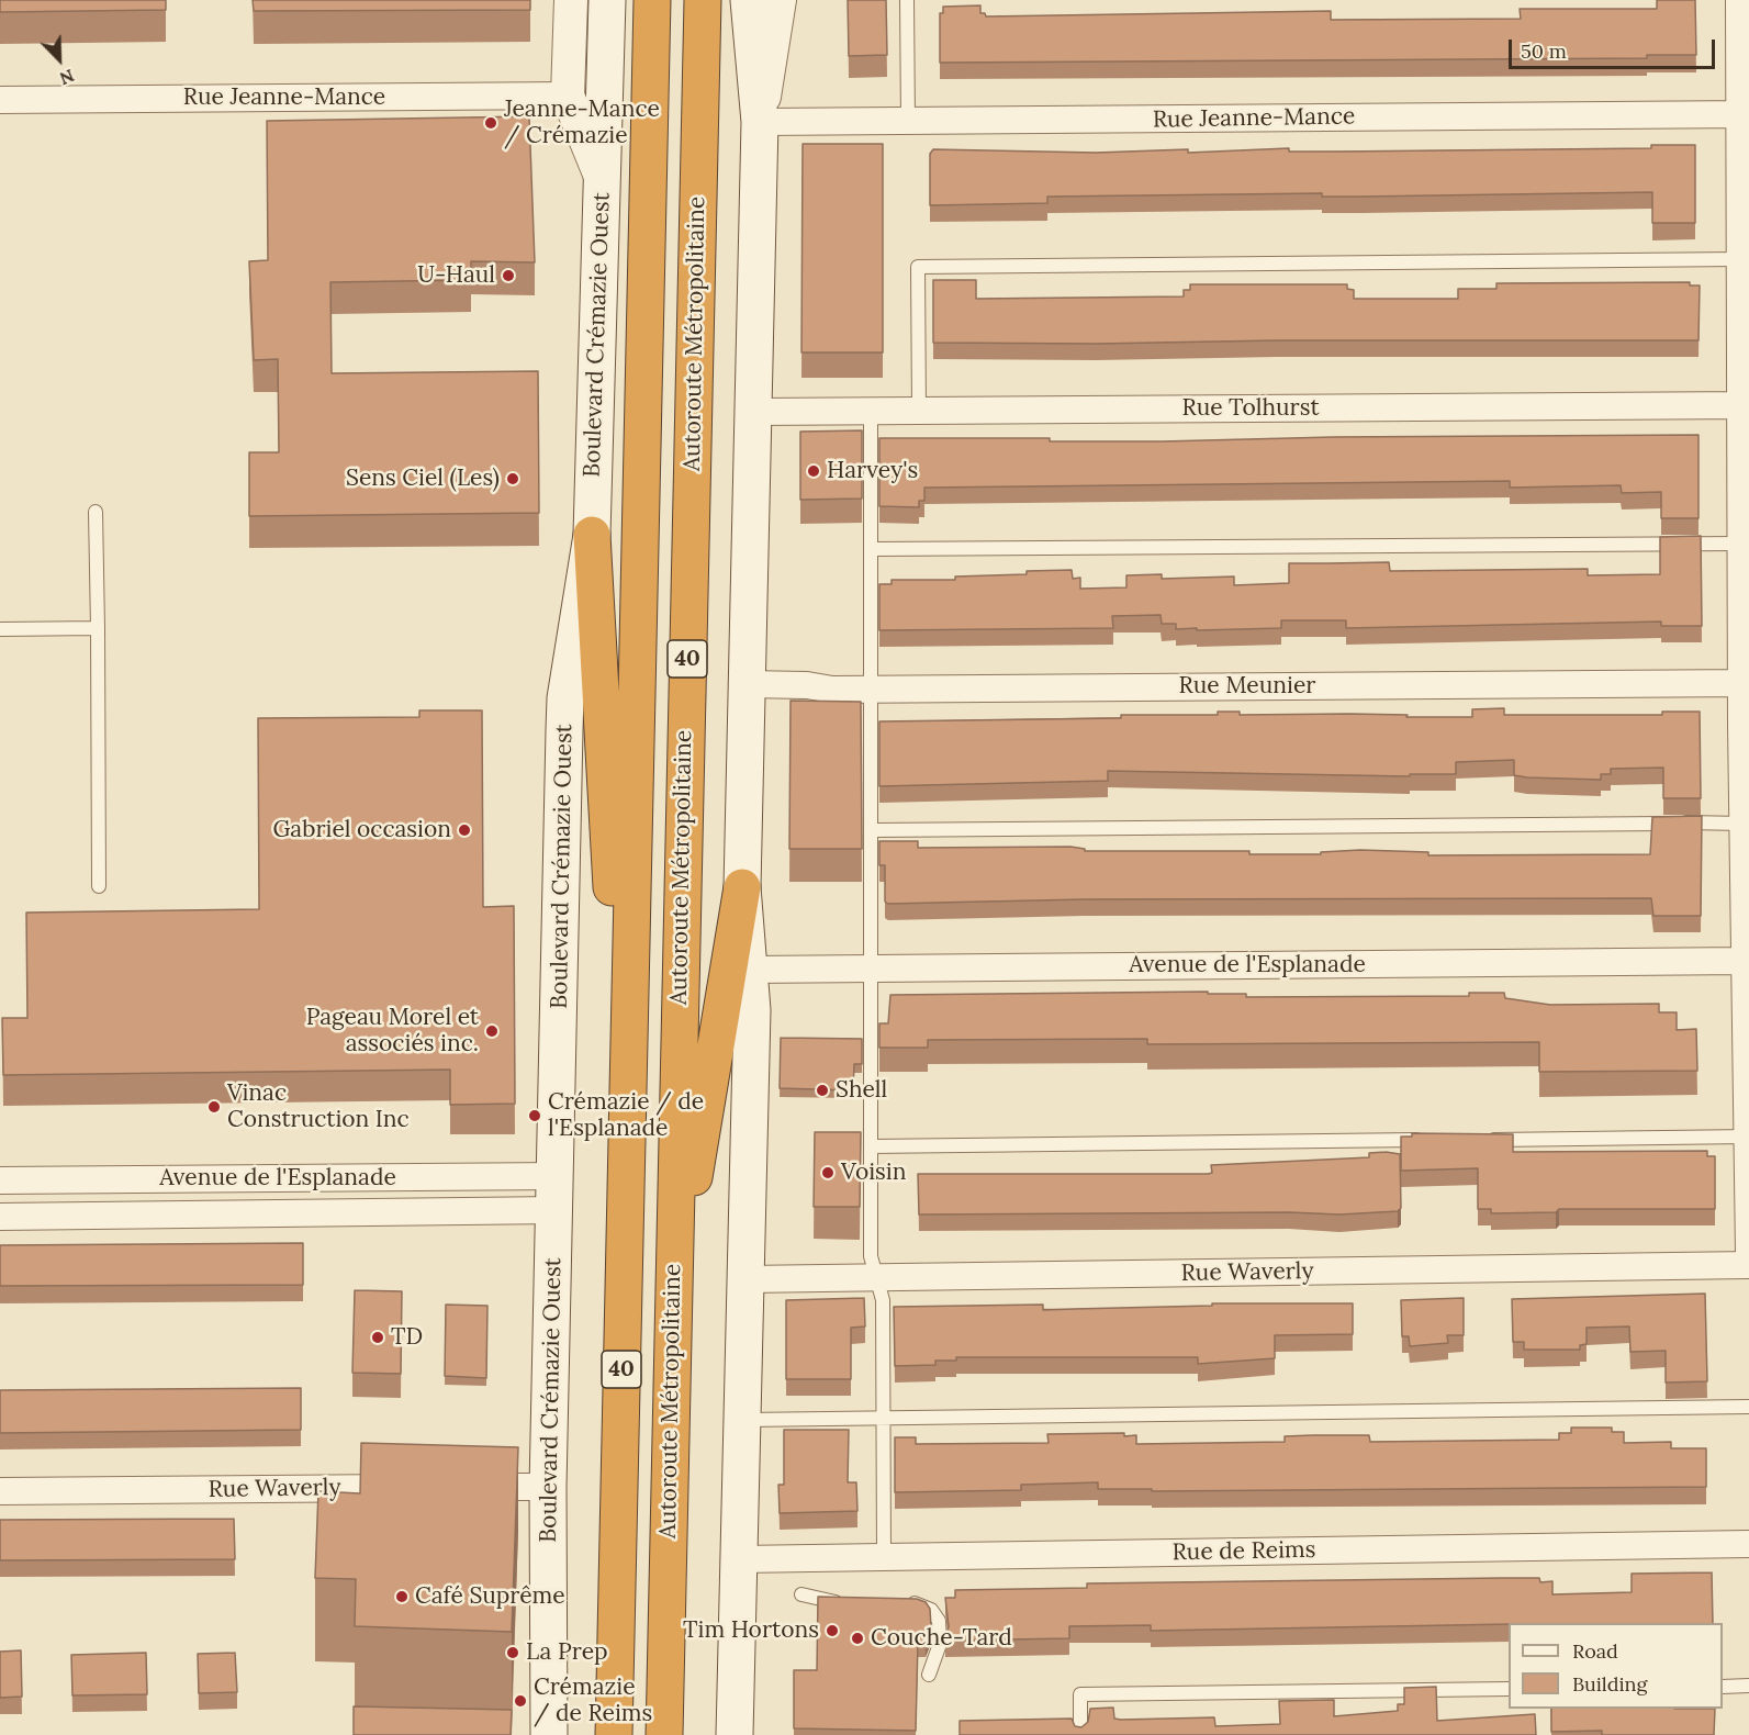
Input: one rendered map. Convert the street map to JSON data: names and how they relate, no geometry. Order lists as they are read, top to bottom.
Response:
{
  "streets": {
    "highway": ["Autoroute Métropolitaine", "40"],
    "main road": ["Boulevard Crémazie Ouest"],
    "street": [
      "Rue Jeanne-Mance",
      "Rue Tolhurst",
      "Rue Meunier",
      "Avenue de l'Esplanade",
      "Rue Waverly",
      "Rue de Reims"
    ]
  },
  "crossings": [
    ["Boulevard Crémazie Ouest", "Avenue de l'Esplanade"],
    ["Boulevard Crémazie Ouest", "Rue Waverly"]
  ],
  "places": [
    "Jeanne-Mance / Crémazie",
    "U-Haul",
    "Harvey's",
    "Sens Ciel (Les)",
    "Gabriel occasion",
    "Pageau Morel et associés inc.",
    "Shell",
    "Vinac Construction Inc",
    "Crémazie / de l'Esplanade",
    "Voisin",
    "TD",
    "Café Suprême",
    "Tim Hortons",
    "Couche-Tard",
    "La Prep",
    "Crémazie / de Reims"
  ],
  "legend": ["Road", "Building"],
  "scale_bar": "50 m",
  "north": "bottom right"
}
